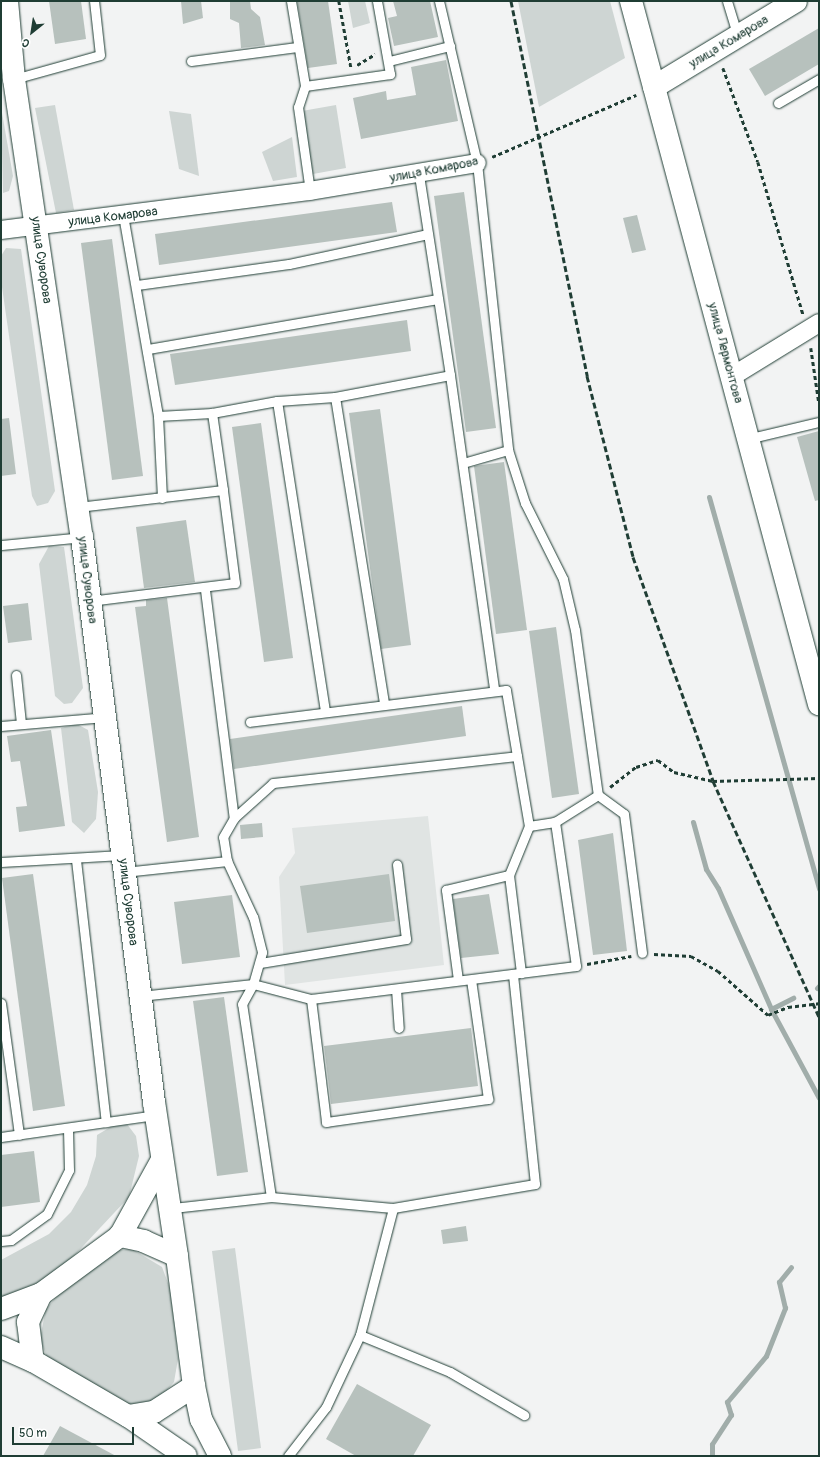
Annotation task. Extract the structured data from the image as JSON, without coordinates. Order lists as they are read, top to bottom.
{
  "streets": {
    "main road": ["улица Комарова", "улица Суворова", "улица Лермонтова"]
  },
  "crossings": [
    ["улица Комарова", "улица Суворова"],
    ["улица Комарова", "улица Лермонтова"]
  ],
  "scale_bar": "50 m",
  "north": "bottom left"
}
